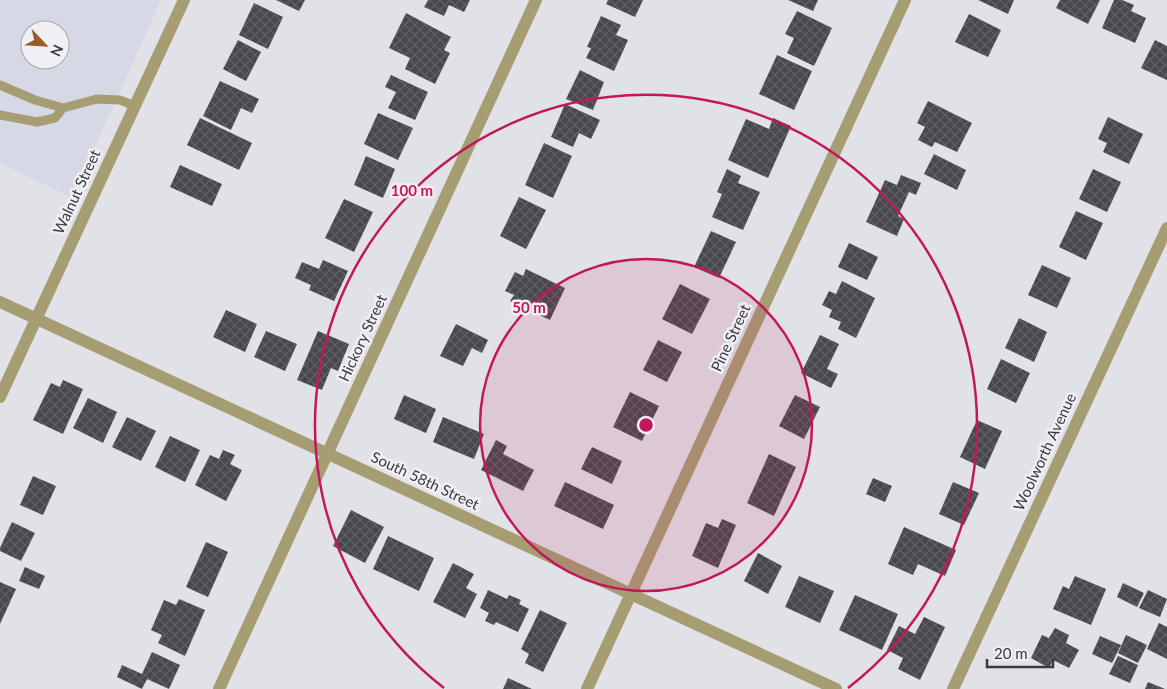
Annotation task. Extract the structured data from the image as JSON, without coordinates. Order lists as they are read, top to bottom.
{
  "streets": {
    "street": [
      "Walnut Street",
      "Hickory Street",
      "Pine Street",
      "Woolworth Avenue",
      "South 58th Street"
    ]
  },
  "crossings": [
    ["Walnut Street", "South 58th Street"],
    ["Hickory Street", "South 58th Street"],
    ["Pine Street", "South 58th Street"]
  ],
  "scale_bar": "20 m",
  "north": "bottom right",
  "rings": ["100 m", "50 m"]
}
